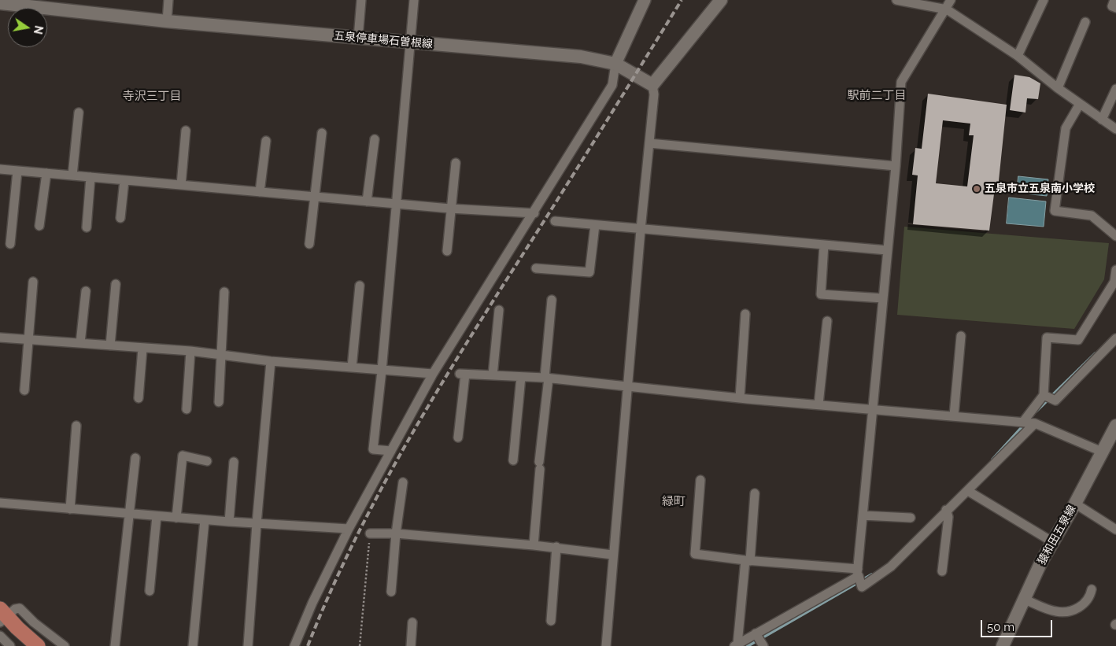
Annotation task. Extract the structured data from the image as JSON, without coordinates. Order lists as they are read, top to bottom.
{
  "streets": {
    "main road": ["五泉停車場石曽根線", "猿和田五泉線"]
  },
  "districts": ["駅前二丁目", "寺沢三丁目", "緑町"],
  "places": ["五泉市立五泉南小学校"],
  "scale_bar": "50 m",
  "north": "right"
}
